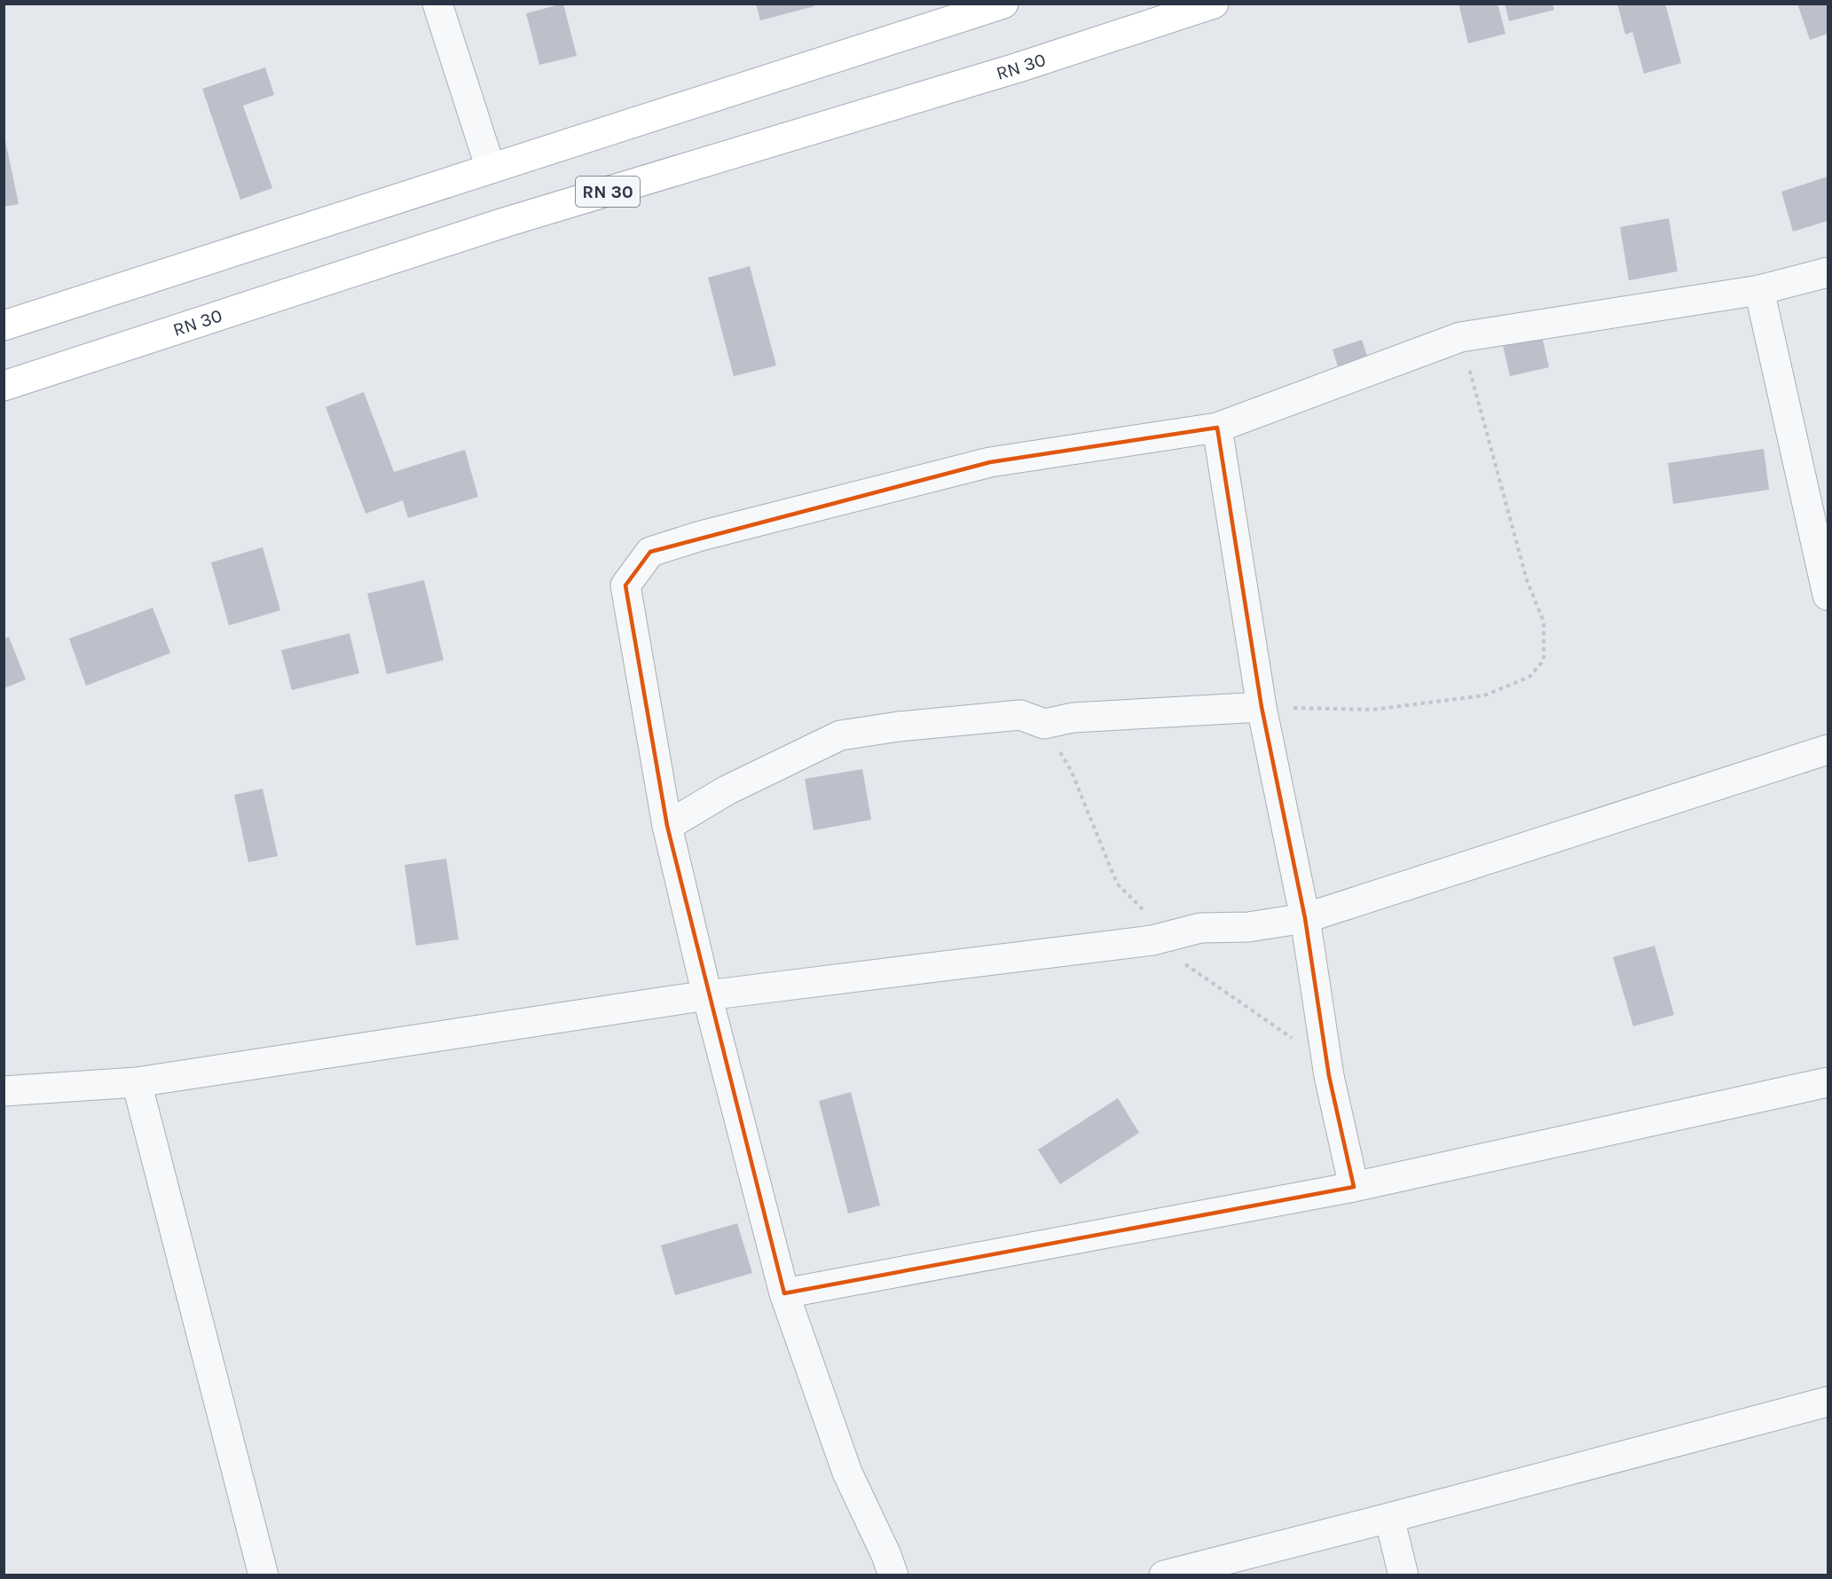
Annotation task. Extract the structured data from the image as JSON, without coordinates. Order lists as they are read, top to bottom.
{
  "streets": {
    "main road": ["RN 30"]
  }
}
